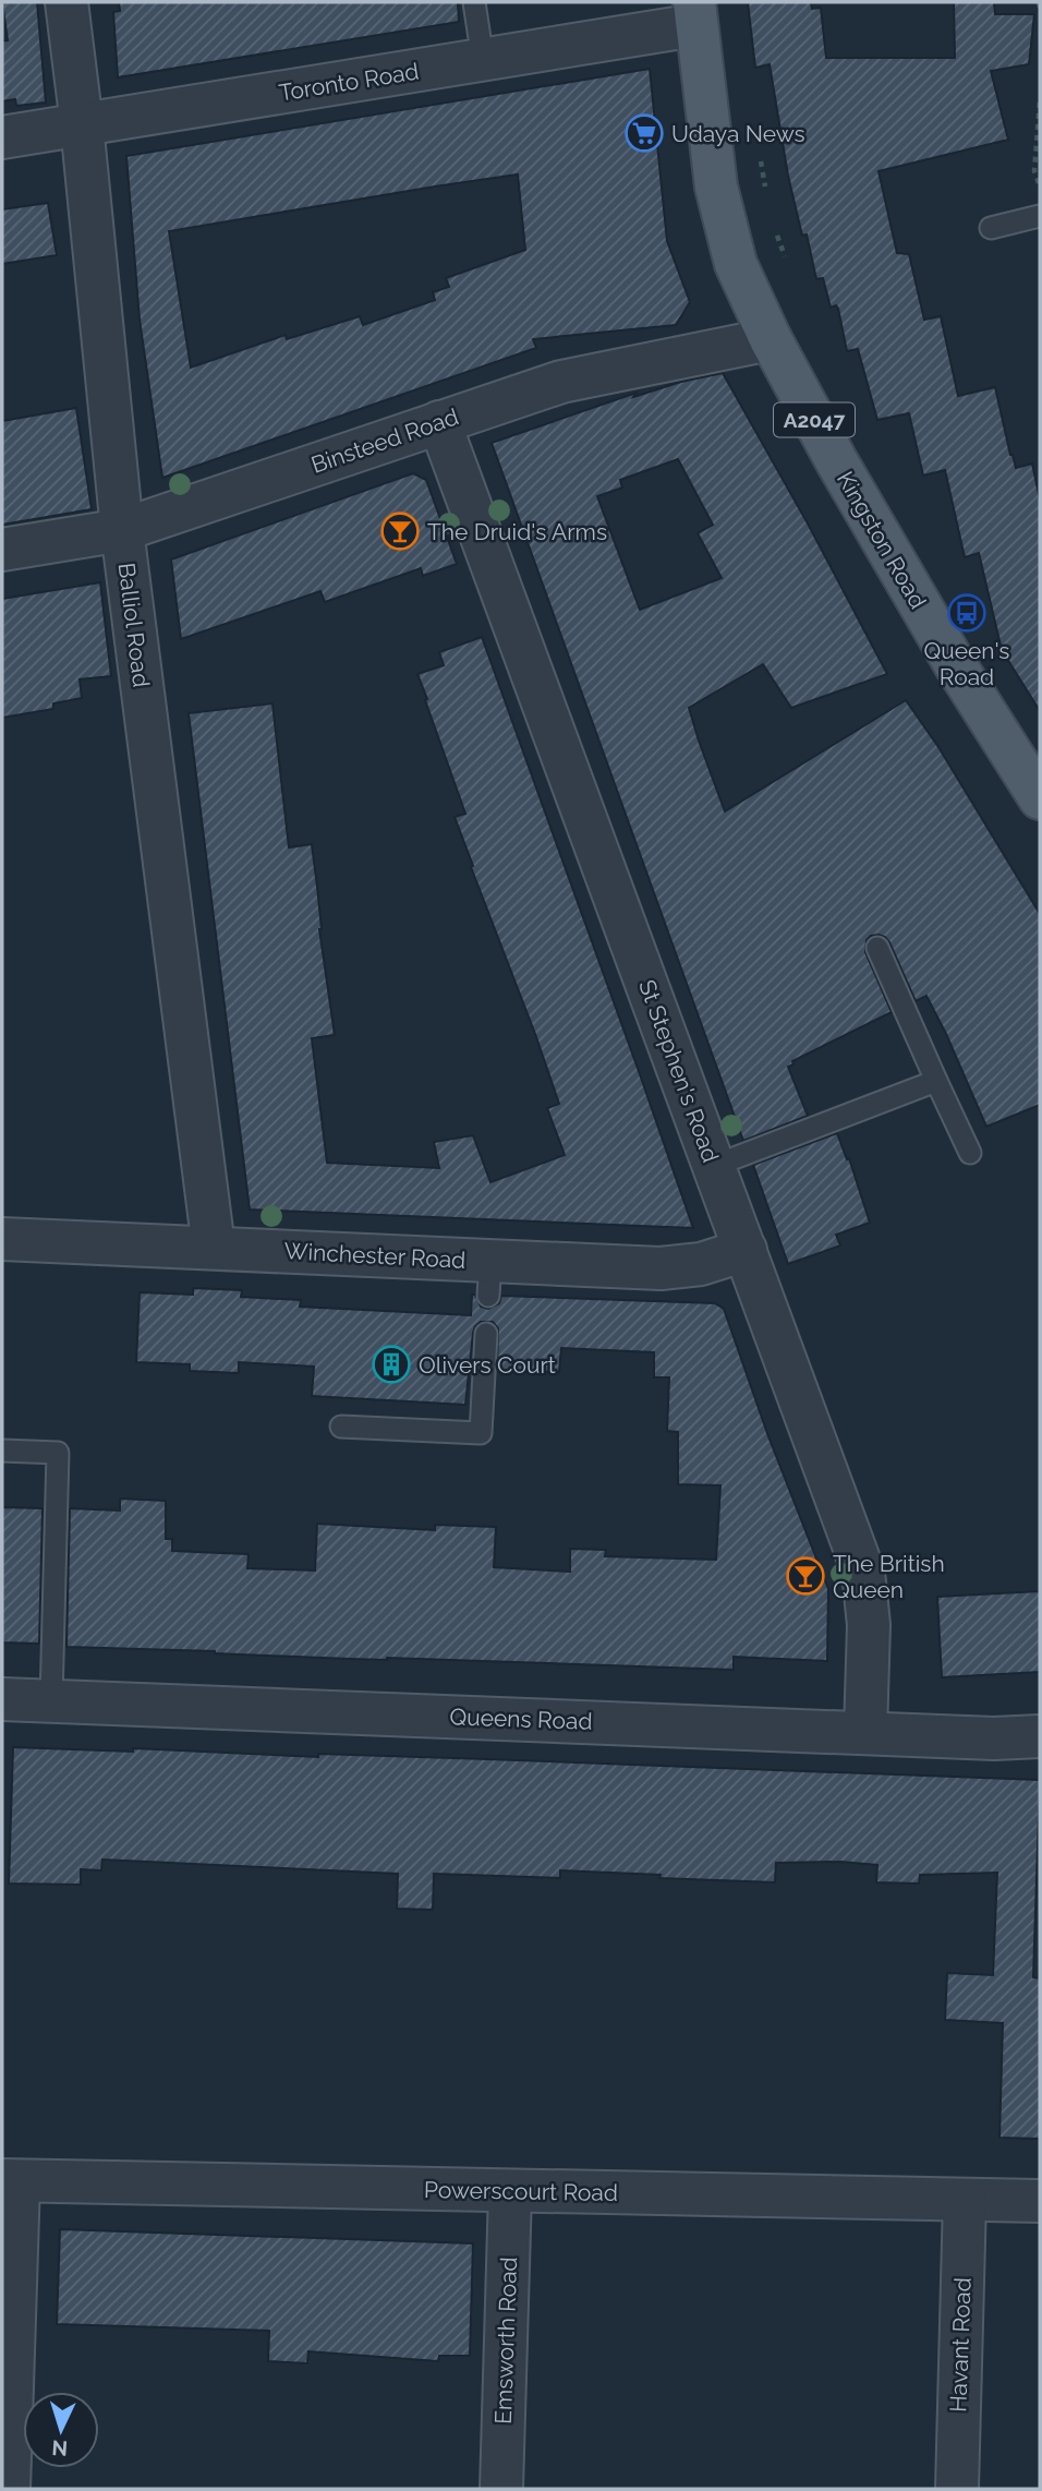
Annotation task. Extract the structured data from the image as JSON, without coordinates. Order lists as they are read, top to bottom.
{
  "streets": {
    "main road": ["A2047", "Kingston Road"],
    "street": [
      "Toronto Road",
      "Binsteed Road",
      "Balliol Road",
      "St Stephen's Road",
      "Winchester Road",
      "Queens Road",
      "Powerscourt Road",
      "Emsworth Road",
      "Havant Road"
    ]
  },
  "crossings": [
    ["Toronto Road", "Kingston Road"],
    ["Toronto Road", "Balliol Road"],
    ["Binsteed Road", "Kingston Road"],
    ["Binsteed Road", "Balliol Road"],
    ["Binsteed Road", "St Stephen's Road"],
    ["Balliol Road", "Winchester Road"],
    ["St Stephen's Road", "Winchester Road"],
    ["St Stephen's Road", "Queens Road"],
    ["Powerscourt Road", "Emsworth Road"],
    ["Powerscourt Road", "Havant Road"]
  ],
  "places": {
    "supermarket": ["Udaya News"],
    "bar": ["The Druid's Arms", "The British Queen"],
    "bus stop": ["Queen's Road"],
    "building": ["Olivers Court"]
  },
  "north": "bottom"
}
